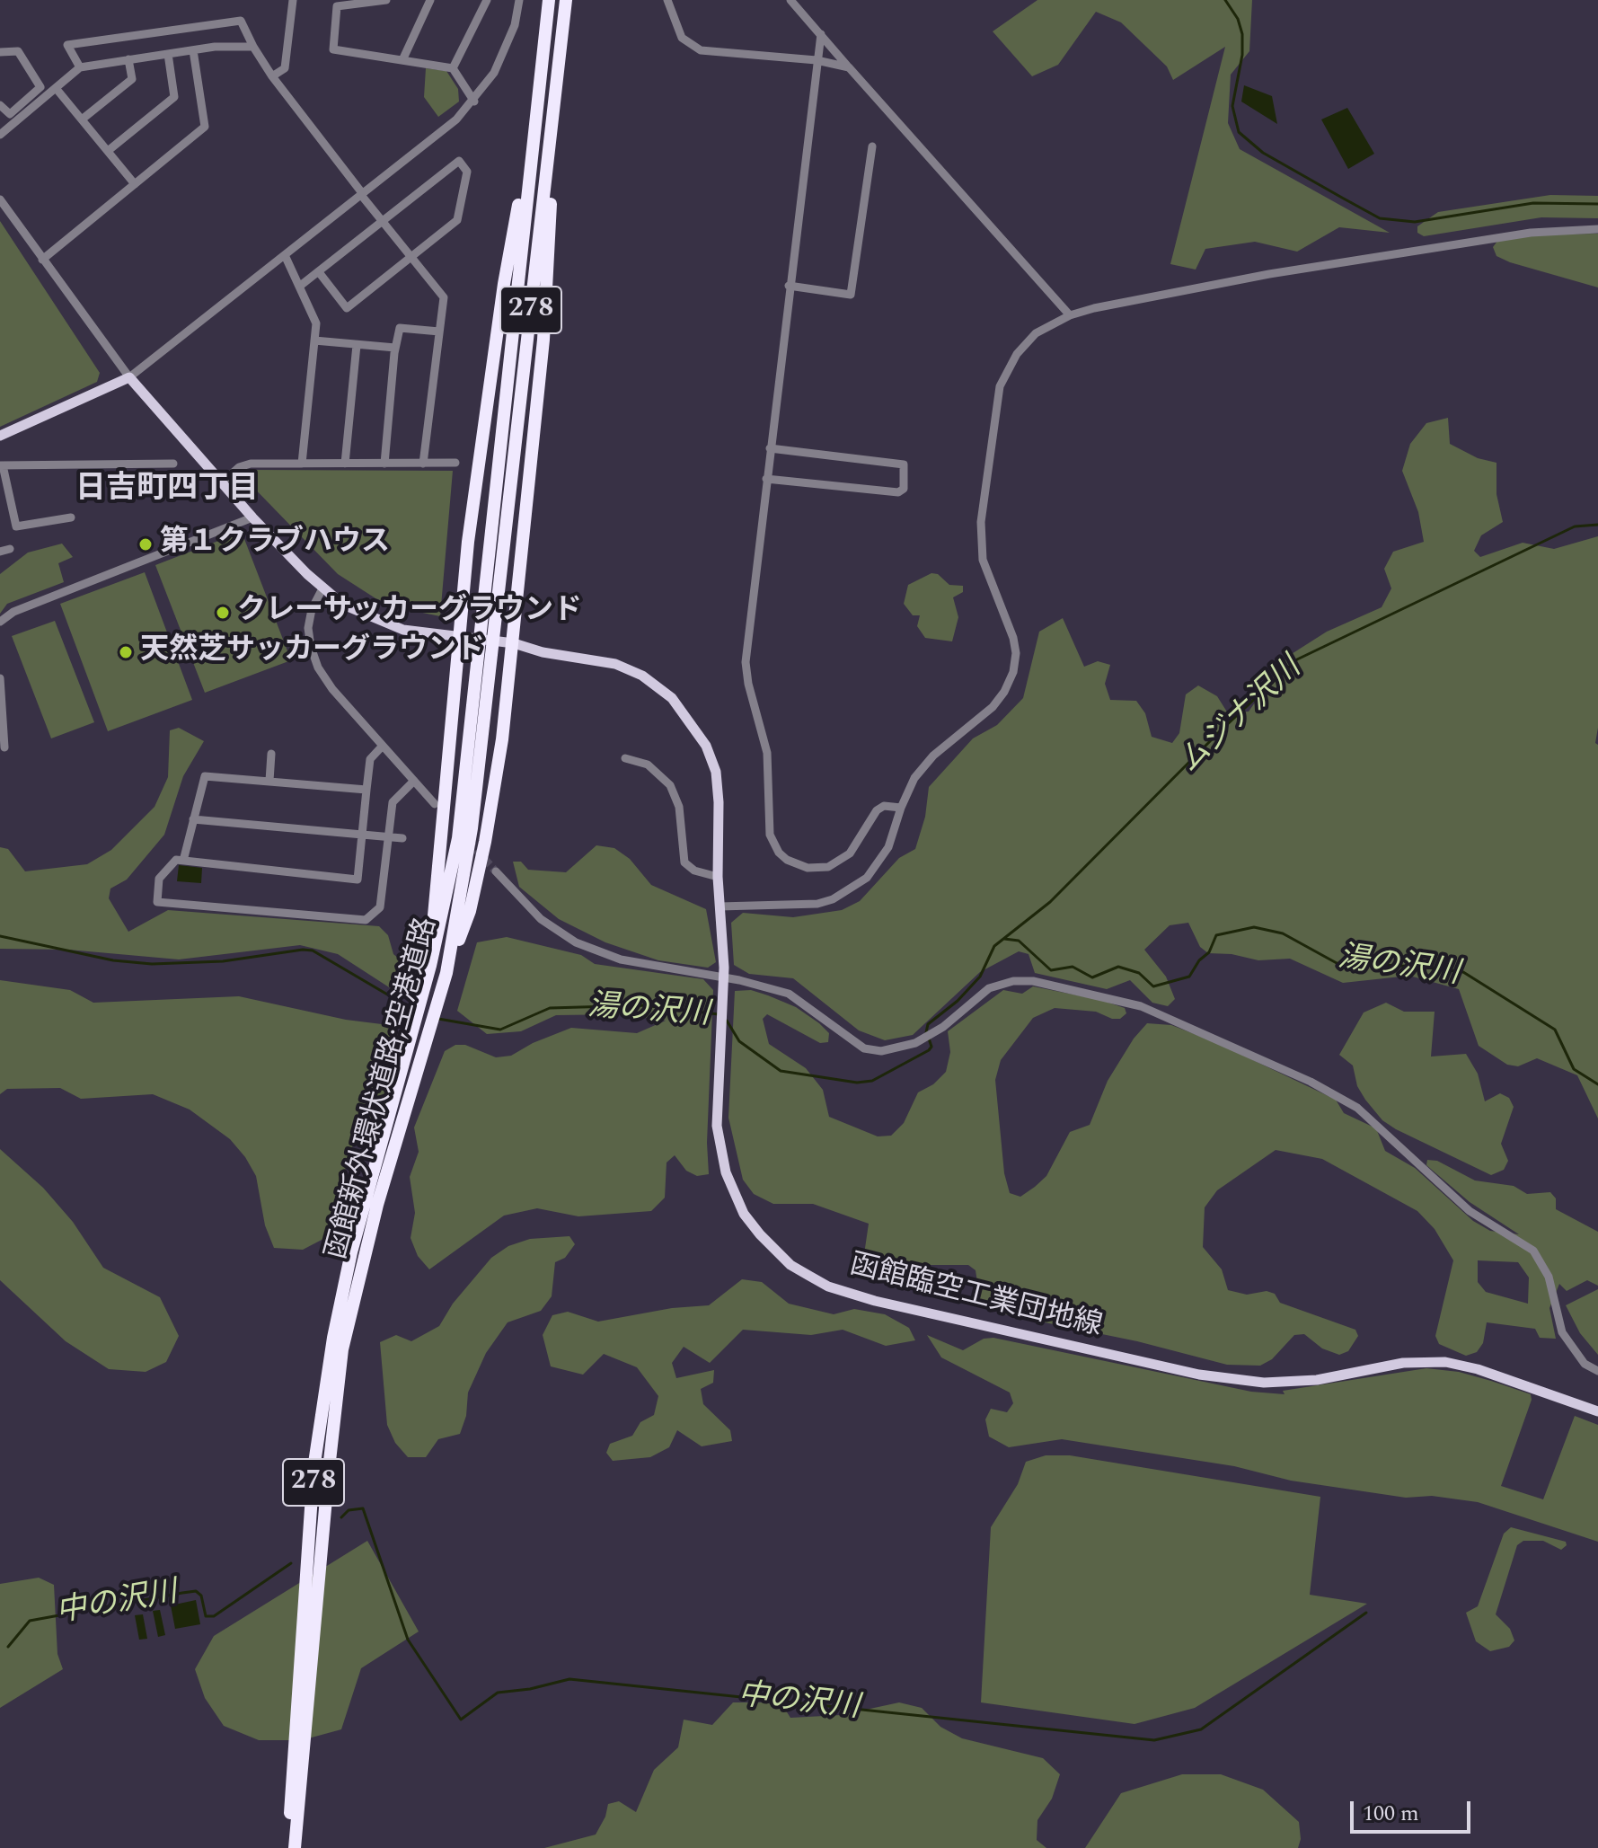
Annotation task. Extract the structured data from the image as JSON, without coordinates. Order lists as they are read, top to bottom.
{
  "streets": {
    "highway": ["278", "函館新外環状道路;空港道路"],
    "main road": ["函館臨空工業団地線"]
  },
  "districts": ["日吉町四丁目"],
  "water": ["ムジナ沢川", "湯の沢川", "中の沢川"],
  "places": ["第１クラブハウス", "クレーサッカーグラウンド", "天然芝サッカーグラウンド"],
  "scale_bar": "100 m"
}
